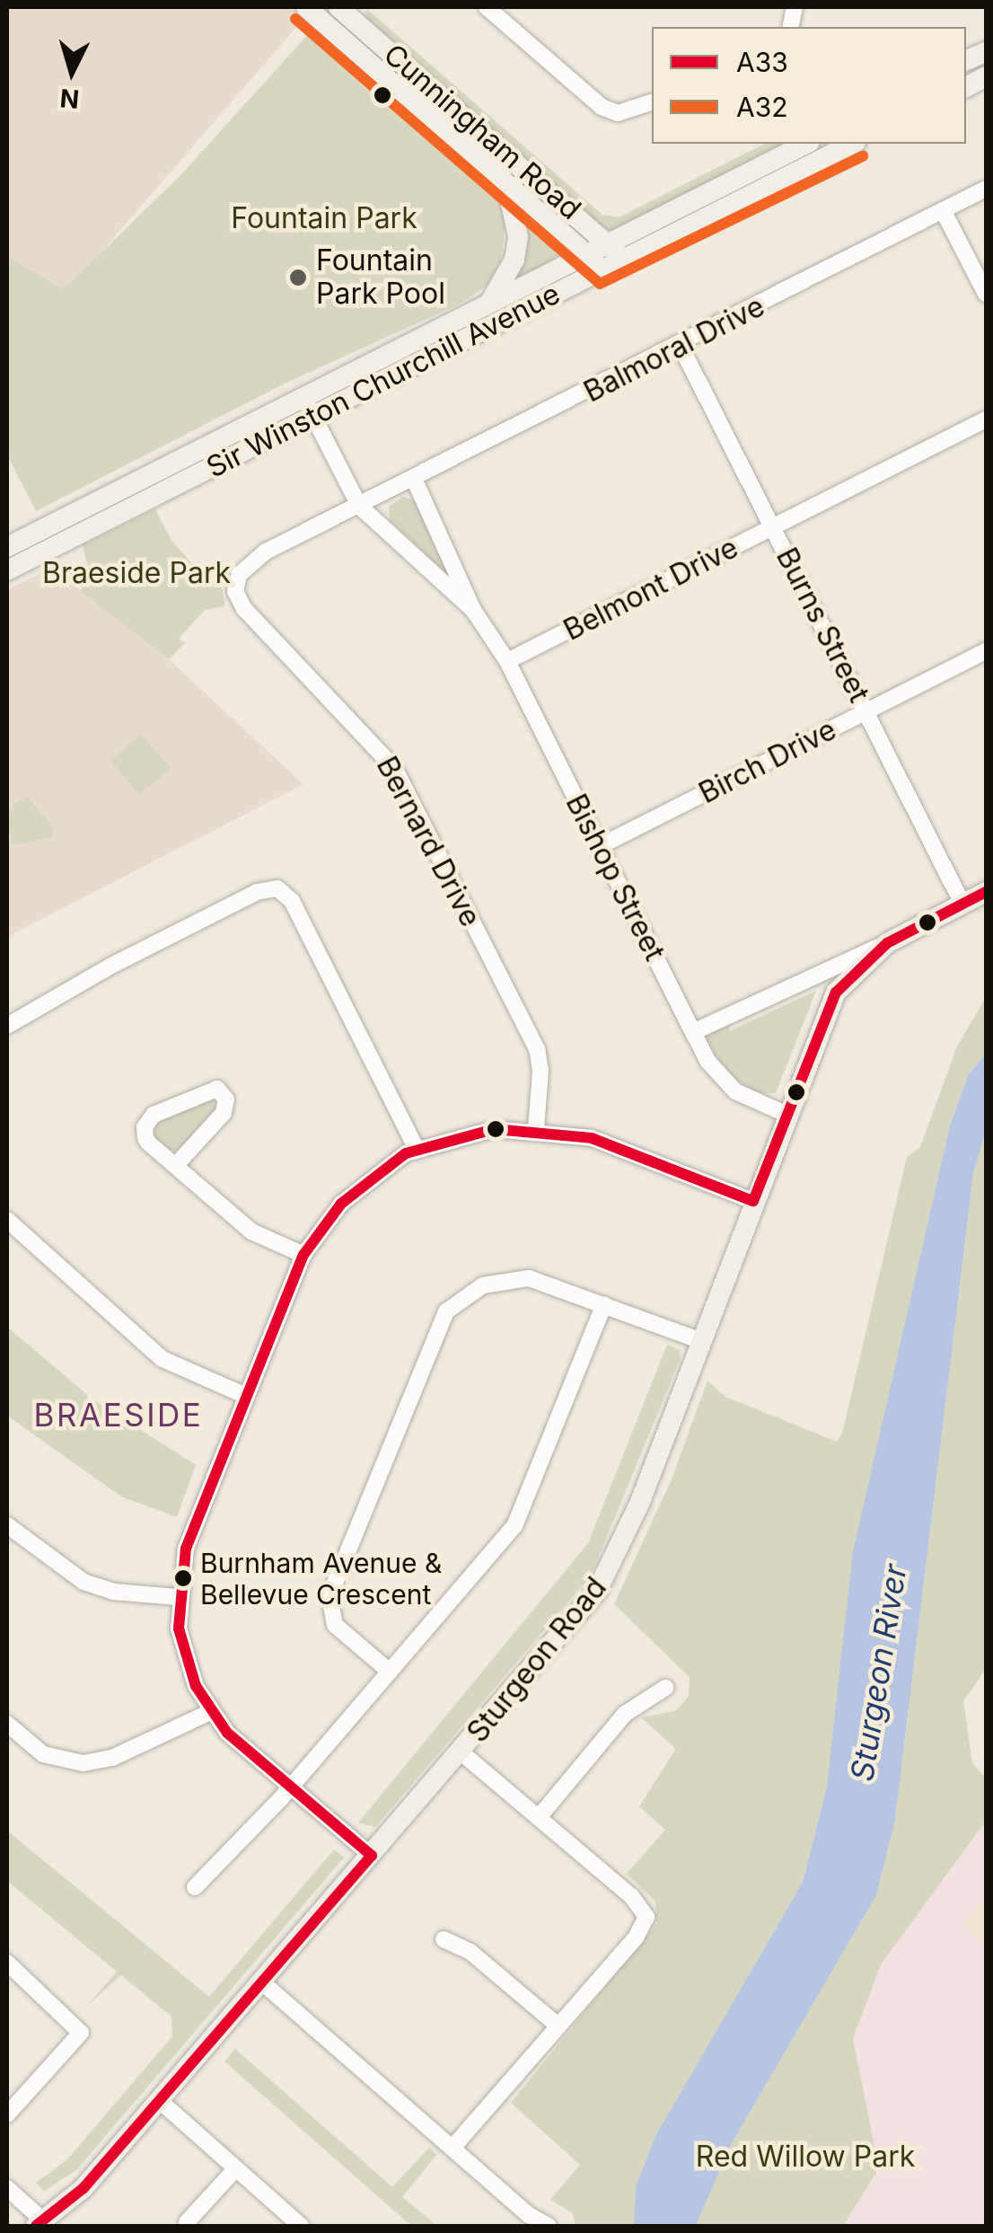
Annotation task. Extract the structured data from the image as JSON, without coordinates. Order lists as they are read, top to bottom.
{
  "streets": {
    "main road": ["Cunningham Road", "Sir Winston Churchill Avenue", "Sturgeon Road"],
    "street": [
      "Balmoral Drive",
      "Belmont Drive",
      "Burns Street",
      "Birch Drive",
      "Bernard Drive",
      "Bishop Street"
    ]
  },
  "crossings": [
    ["Cunningham Road", "Sir Winston Churchill Avenue"],
    ["Balmoral Drive", "Burns Street"],
    ["Balmoral Drive", "Bernard Drive"],
    ["Balmoral Drive", "Bishop Street"],
    ["Sir Winston Churchill Avenue", "Bishop Street"],
    ["Belmont Drive", "Burns Street"],
    ["Belmont Drive", "Bishop Street"],
    ["Burns Street", "Birch Drive"],
    ["Burns Street", "Sturgeon Road"],
    ["Birch Drive", "Bishop Street"],
    ["Bernard Drive", "Bishop Street"],
    ["Bishop Street", "Sturgeon Road"]
  ],
  "districts": ["BRAESIDE"],
  "water": ["Sturgeon River"],
  "parks": ["Fountain Park", "Braeside Park", "Red Willow Park"],
  "places": ["Fountain Park Pool", "Burnham Avenue & Bellevue Crescent"],
  "lines": ["transit line A32", "transit line A33"],
  "legend": ["A33", "A32"],
  "north": "bottom"
}
